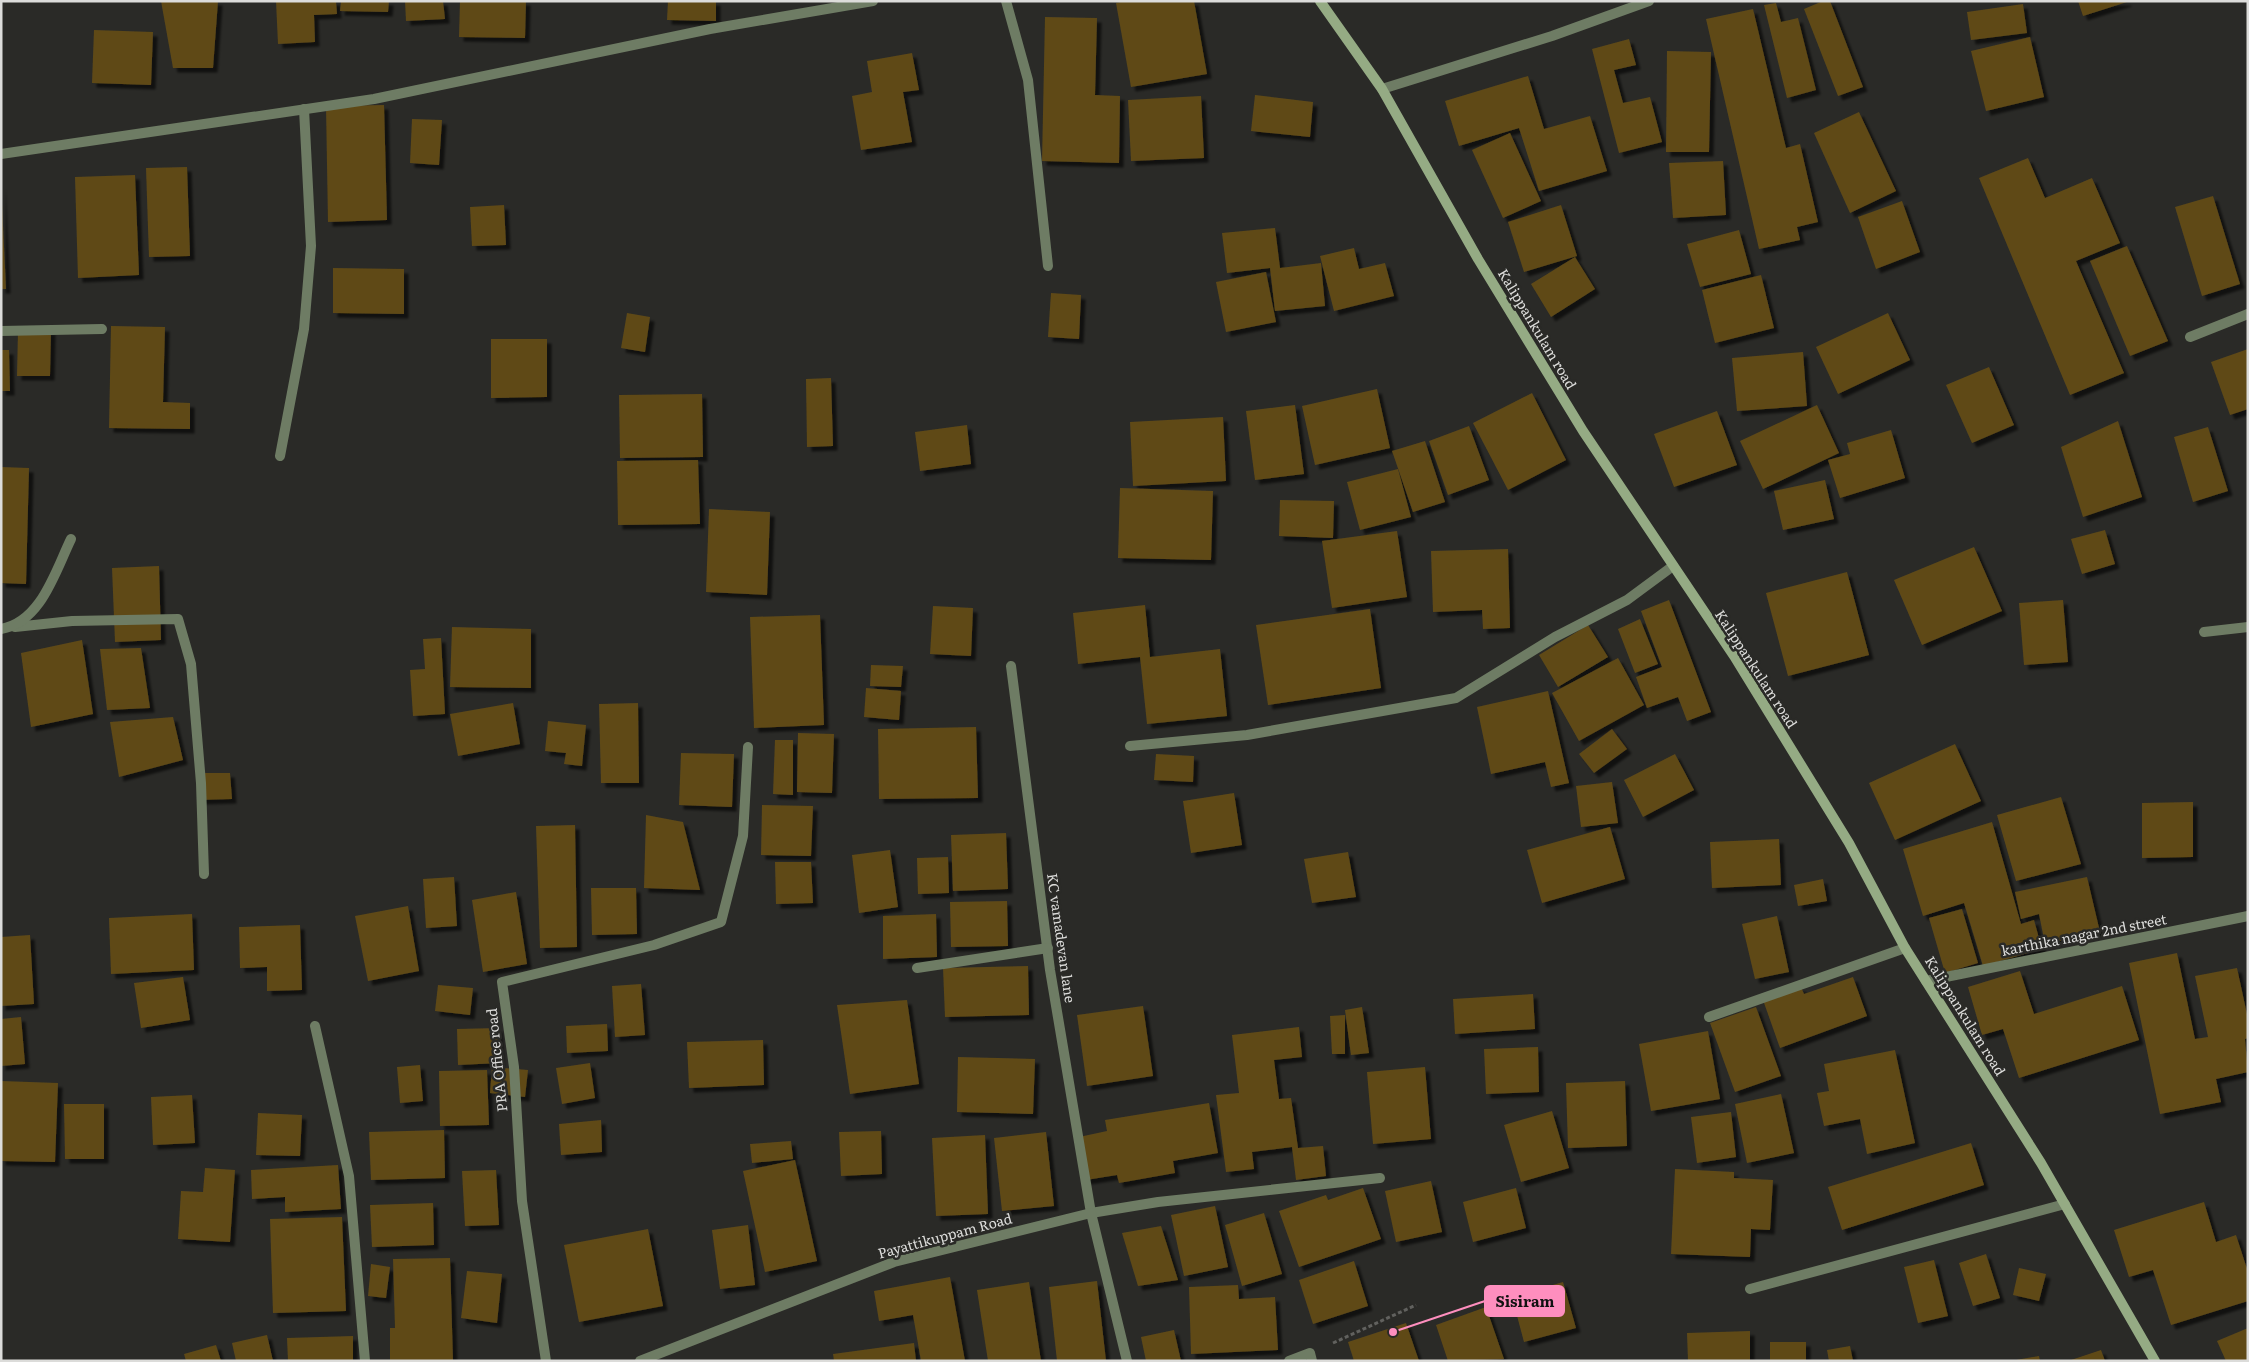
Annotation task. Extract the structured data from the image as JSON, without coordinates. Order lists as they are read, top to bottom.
{
  "streets": {
    "street": [
      "Kalippankulam road",
      "karthika nagar 2nd street",
      "KC vamadevan lane",
      "PRA Office road",
      "Payattikuppam Road"
    ]
  },
  "crossings": [
    ["Kalippankulam road", "karthika nagar 2nd street"],
    ["KC vamadevan lane", "Payattikuppam Road"]
  ],
  "places": ["Sisiram"]
}
